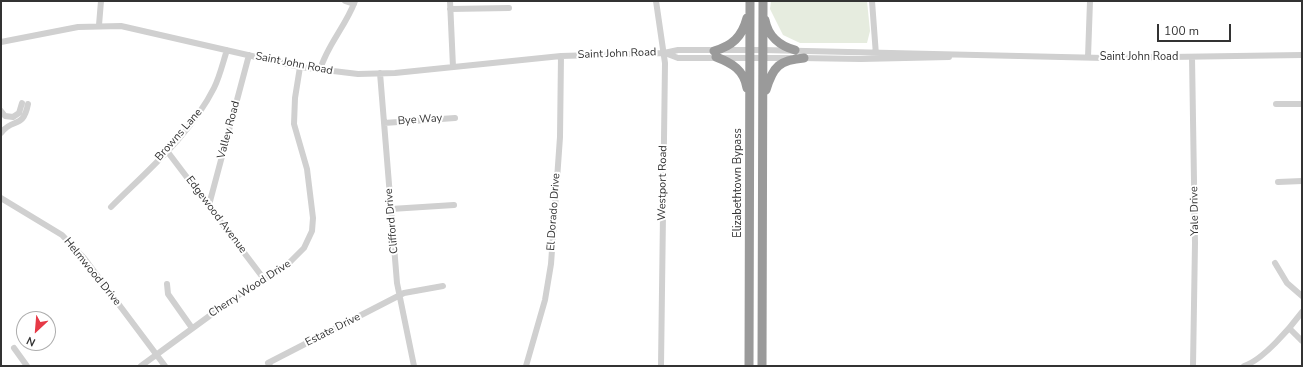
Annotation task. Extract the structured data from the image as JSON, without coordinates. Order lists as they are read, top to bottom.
{
  "streets": {
    "highway": ["Elizabethtown Bypass"],
    "street": [
      "Saint John Road",
      "Bye Way",
      "Valley Road",
      "Browns Lane",
      "Westport Road",
      "Yale Drive",
      "El Dorado Drive",
      "Edgewood Avenue",
      "Clifford Drive",
      "Helmwood Drive",
      "Cherry Wood Drive",
      "Estate Drive"
    ]
  },
  "crossings": [
    ["Saint John Road", "Valley Road"],
    ["Saint John Road", "Browns Lane"],
    ["Saint John Road", "Westport Road"],
    ["Saint John Road", "Elizabethtown Bypass"],
    ["Saint John Road", "Yale Drive"],
    ["Saint John Road", "El Dorado Drive"],
    ["Saint John Road", "Clifford Drive"],
    ["Saint John Road", "Cherry Wood Drive"],
    ["Bye Way", "Clifford Drive"],
    ["Valley Road", "Edgewood Avenue"],
    ["Browns Lane", "Edgewood Avenue"],
    ["Edgewood Avenue", "Cherry Wood Drive"],
    ["Clifford Drive", "Estate Drive"],
    ["Helmwood Drive", "Cherry Wood Drive"]
  ],
  "scale_bar": "100 m",
  "north": "bottom left"
}
